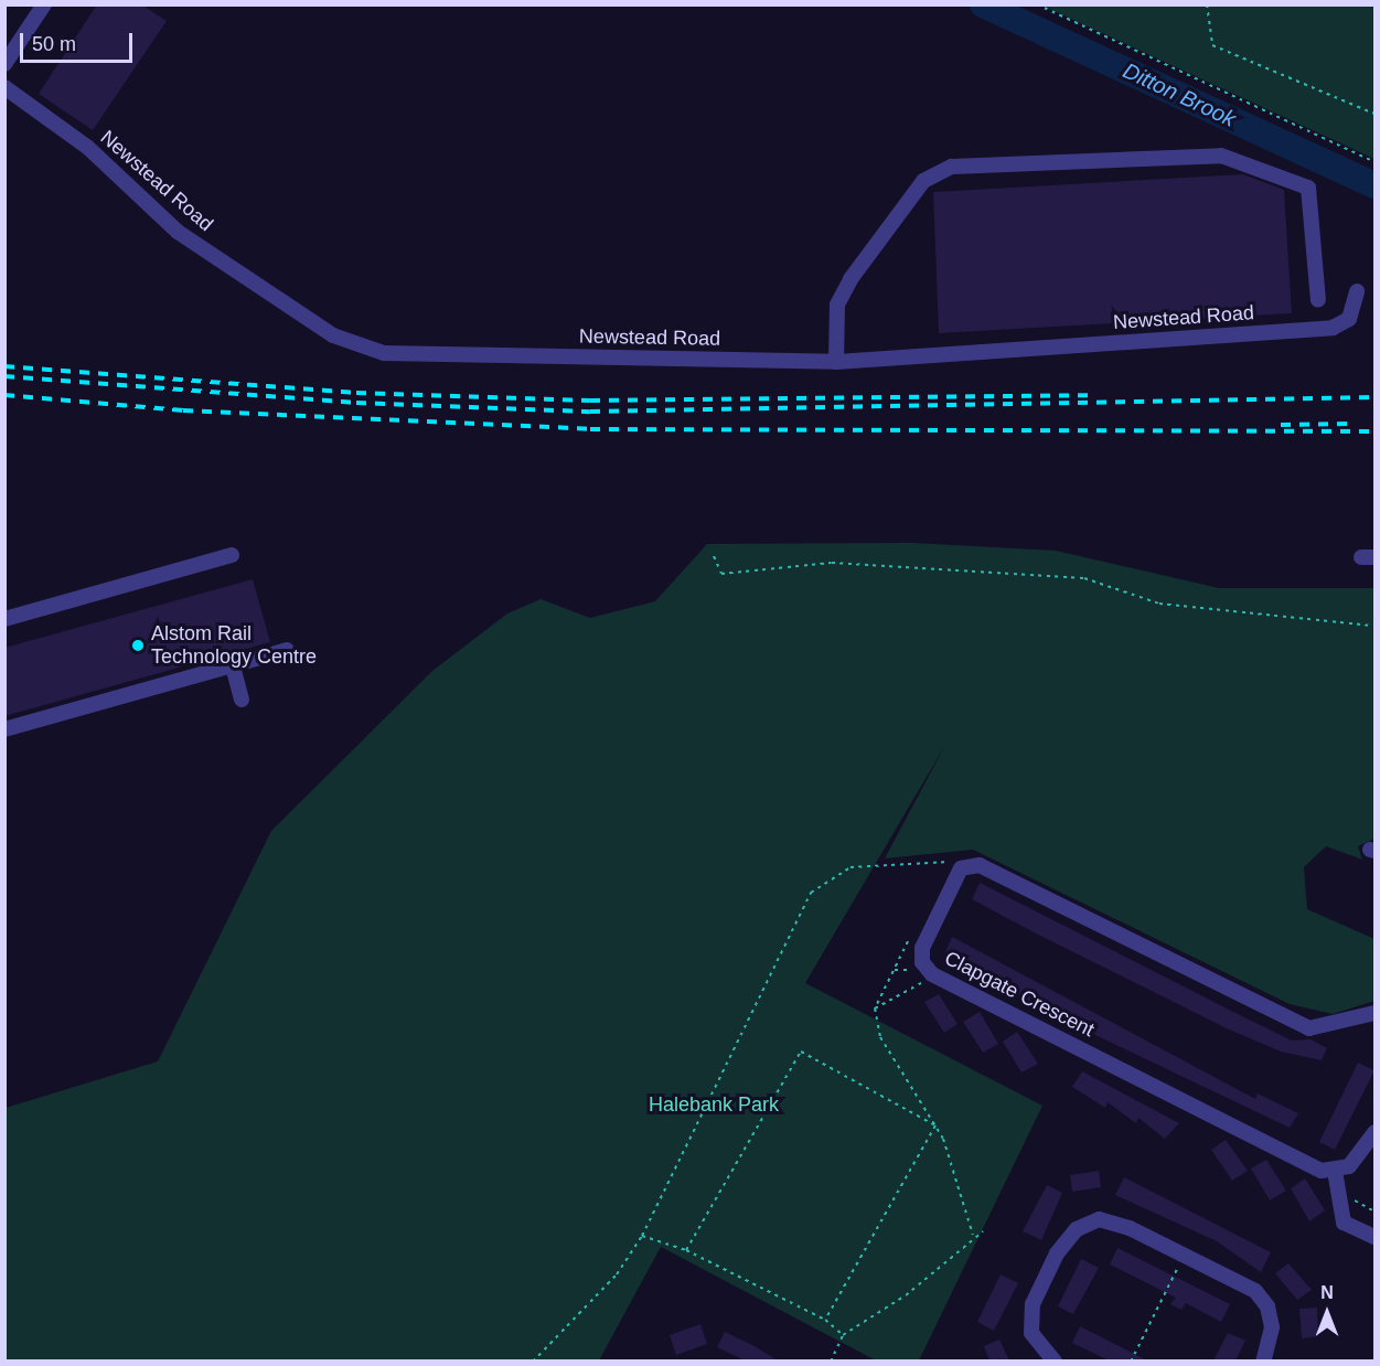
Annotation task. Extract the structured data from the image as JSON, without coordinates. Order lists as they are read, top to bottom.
{
  "streets": {
    "street": ["Newstead Road", "Clapgate Crescent"]
  },
  "water": ["Ditton Brook"],
  "parks": ["Halebank Park"],
  "places": ["Alstom Rail Technology Centre"],
  "scale_bar": "50 m",
  "north": "top"
}
